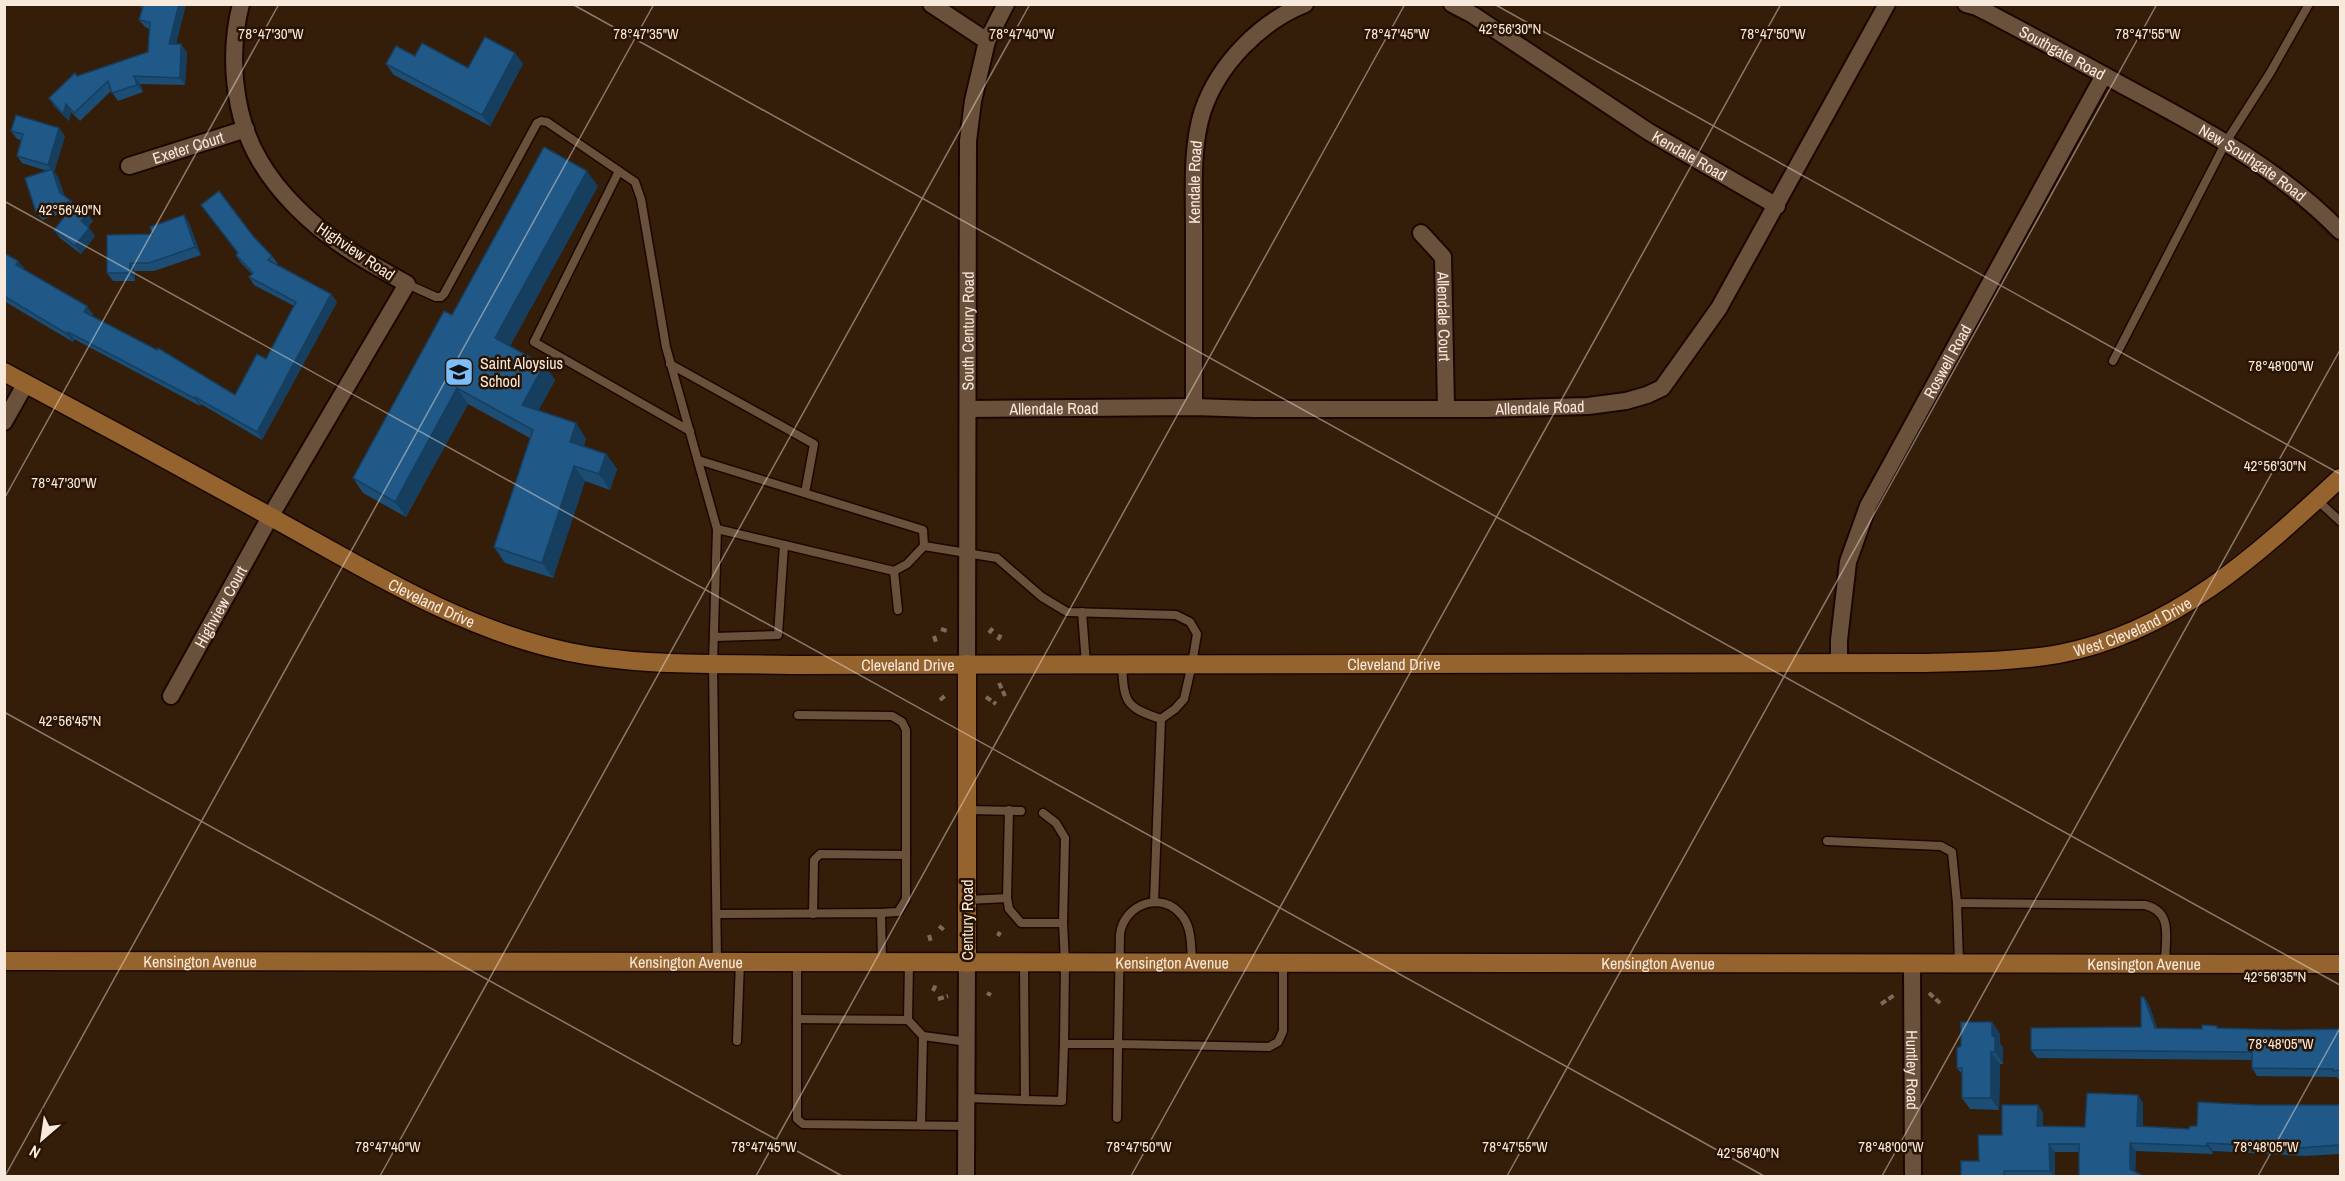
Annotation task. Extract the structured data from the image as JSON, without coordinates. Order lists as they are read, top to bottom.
{
  "streets": {
    "street": [
      "Southgate Road",
      "Exeter Court",
      "Kendale Road",
      "New Southgate Road",
      "Highview Road",
      "Allendale Court",
      "South Century Road",
      "Roswell Road",
      "Allendale Road",
      "Cleveland Drive",
      "Highview Court",
      "West Cleveland Drive",
      "Century Road",
      "Kensington Avenue",
      "Huntley Road"
    ]
  },
  "crossings": [
    ["Southgate Road", "New Southgate Road"],
    ["Southgate Road", "Roswell Road"],
    ["Exeter Court", "Highview Road"],
    ["Kendale Road", "Allendale Road"],
    ["Highview Road", "Cleveland Drive"],
    ["Highview Road", "Highview Court"],
    ["Allendale Court", "Allendale Road"],
    ["South Century Road", "Allendale Road"],
    ["South Century Road", "Cleveland Drive"],
    ["South Century Road", "Century Road"],
    ["Roswell Road", "Cleveland Drive"],
    ["Cleveland Drive", "Highview Court"],
    ["Cleveland Drive", "West Cleveland Drive"],
    ["Cleveland Drive", "Century Road"],
    ["Century Road", "Kensington Avenue"],
    ["Kensington Avenue", "Huntley Road"]
  ],
  "places": {
    "school or university": ["Saint Aloysius School"]
  },
  "north": "bottom left",
  "coordinates": [
    "42°56'30\"N",
    "78°47'30\"W",
    "78°47'35\"W",
    "78°47'40\"W",
    "78°47'45\"W",
    "78°47'50\"W",
    "78°47'55\"W",
    "42°56'40\"N",
    "78°48'00\"W",
    "42°56'45\"N",
    "42°56'35\"N",
    "78°48'05\"W"
  ]
}
